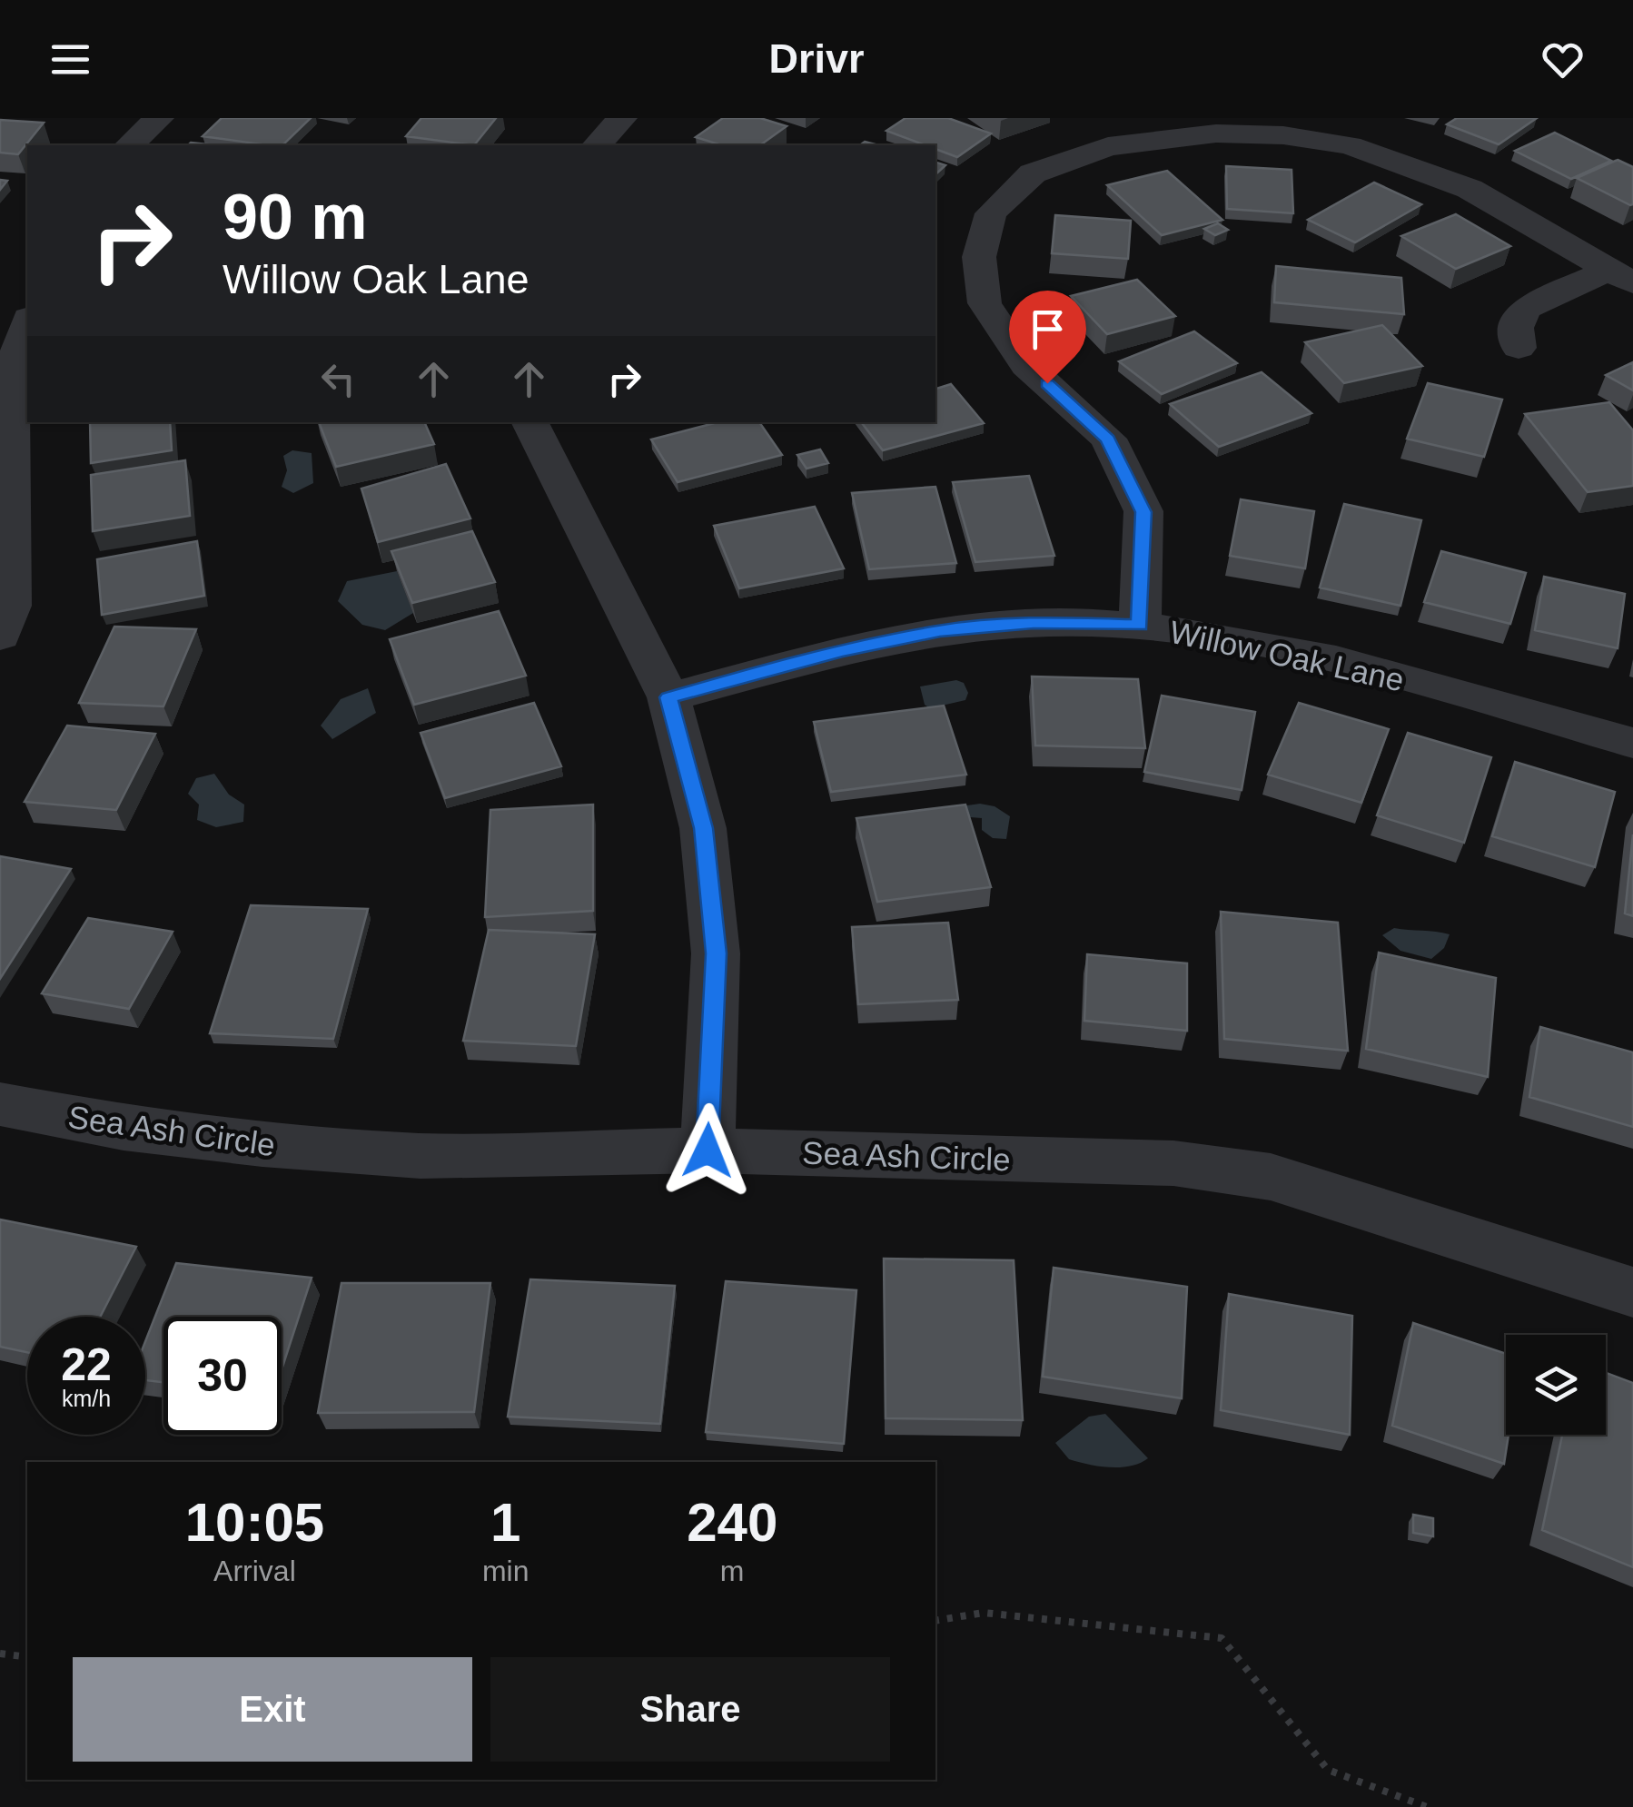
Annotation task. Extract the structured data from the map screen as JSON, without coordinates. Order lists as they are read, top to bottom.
{
  "streets": {
    "street": ["Willow Oak Lane", "Sea Ash Circle"]
  },
  "page": {
    "header": "Drivr",
    "turn": ["90 m", "Willow Oak Lane"],
    "speed": "22 km/h",
    "limit": "30",
    "eta": [
      "10:05",
      "Arrival",
      "1",
      "min",
      "240",
      "m"
    ],
    "buttons": ["Exit", "Share"]
  }
}
